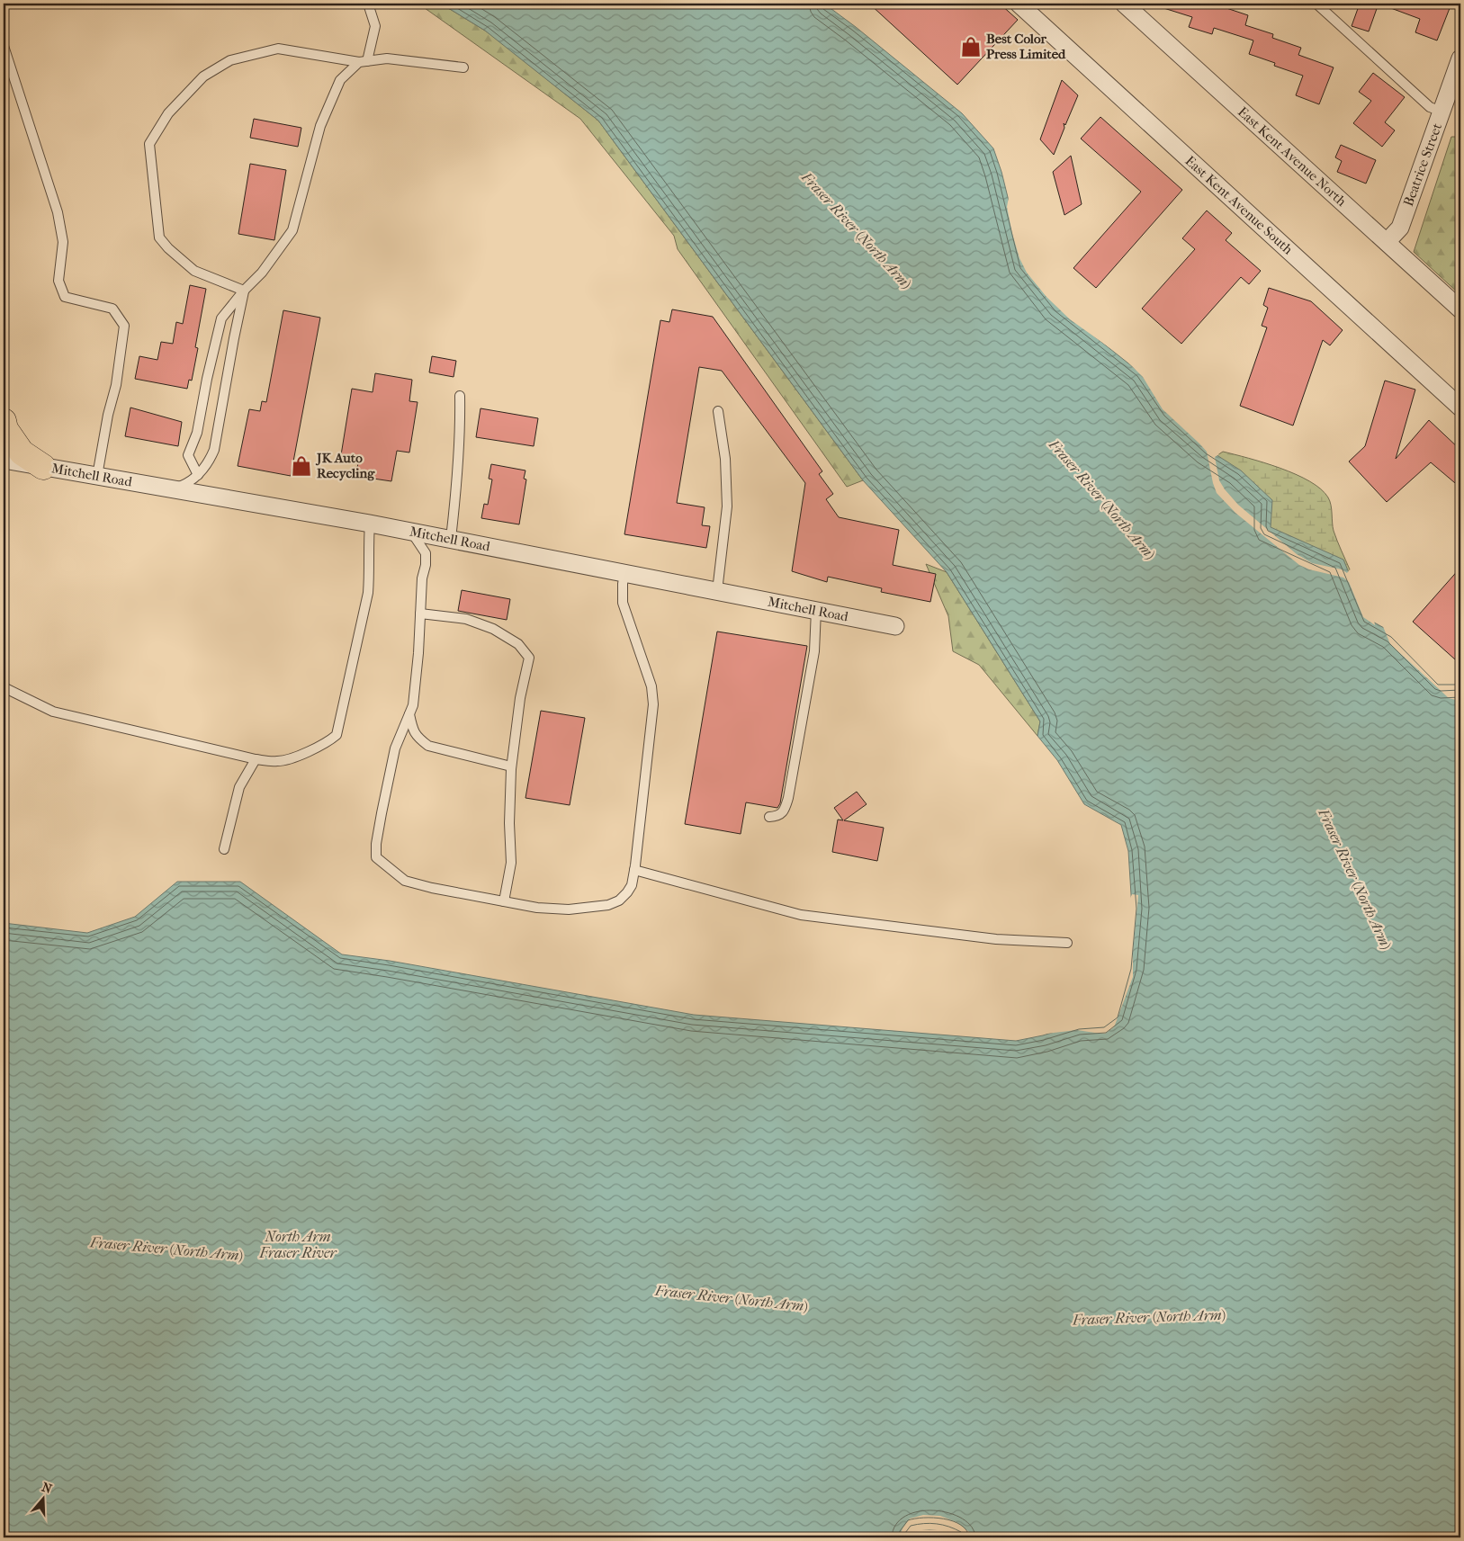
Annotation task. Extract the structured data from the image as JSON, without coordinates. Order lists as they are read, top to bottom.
{
  "streets": {
    "street": [
      "East Kent Avenue North",
      "Beatrice Street",
      "East Kent Avenue South",
      "Mitchell Road"
    ]
  },
  "crossings": [
    ["East Kent Avenue North", "Beatrice Street"]
  ],
  "water": ["Fraser River (North Arm)", "North Arm Fraser River"],
  "places": {
    "shop": ["Best Color Press Limited", "JK Auto Recycling"]
  },
  "north": "top"
}
